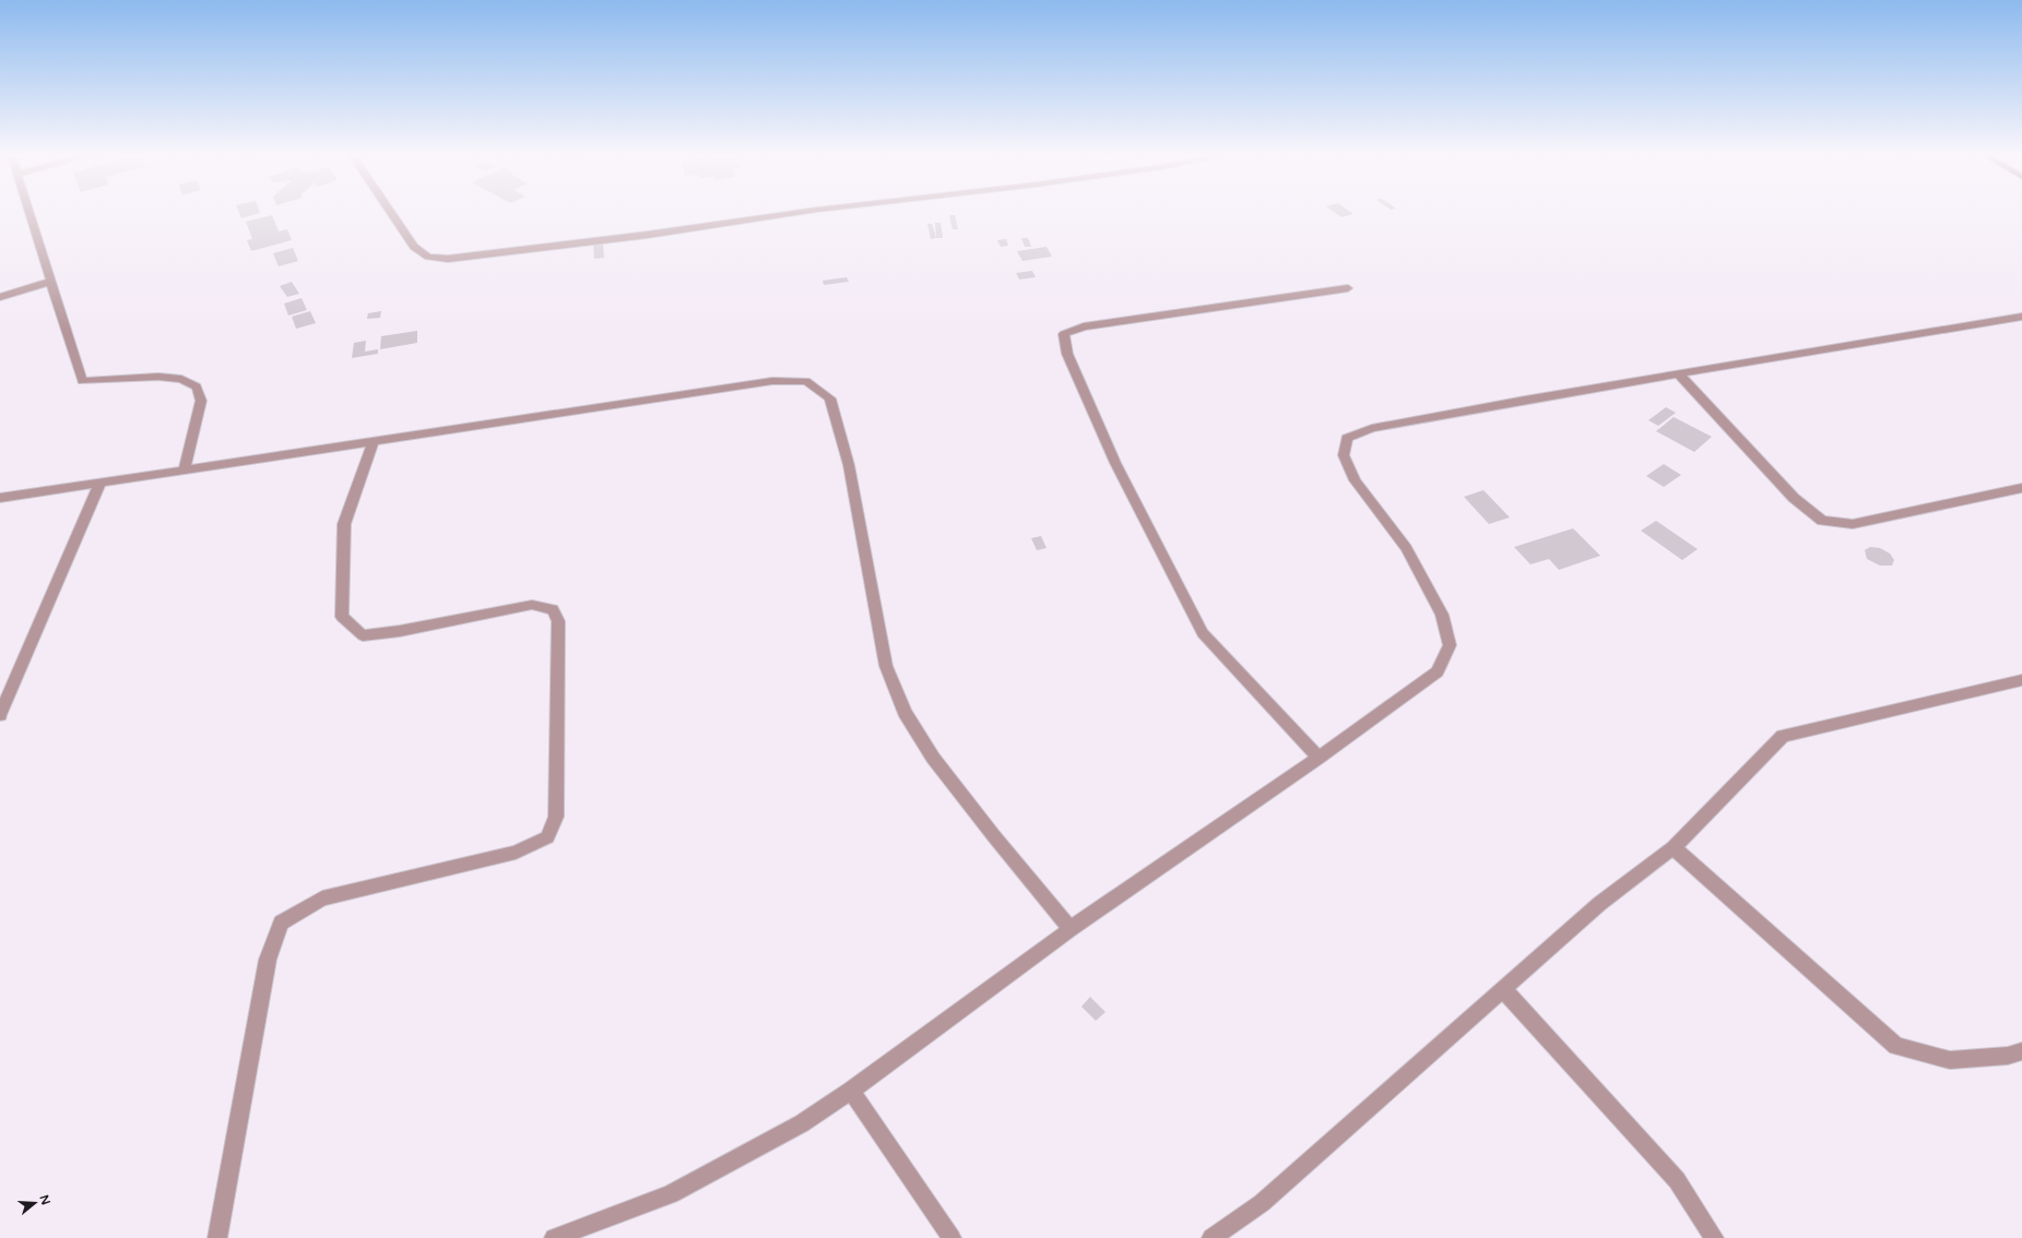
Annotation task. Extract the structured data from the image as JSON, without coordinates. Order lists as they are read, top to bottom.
{
  "north": "right"
}
